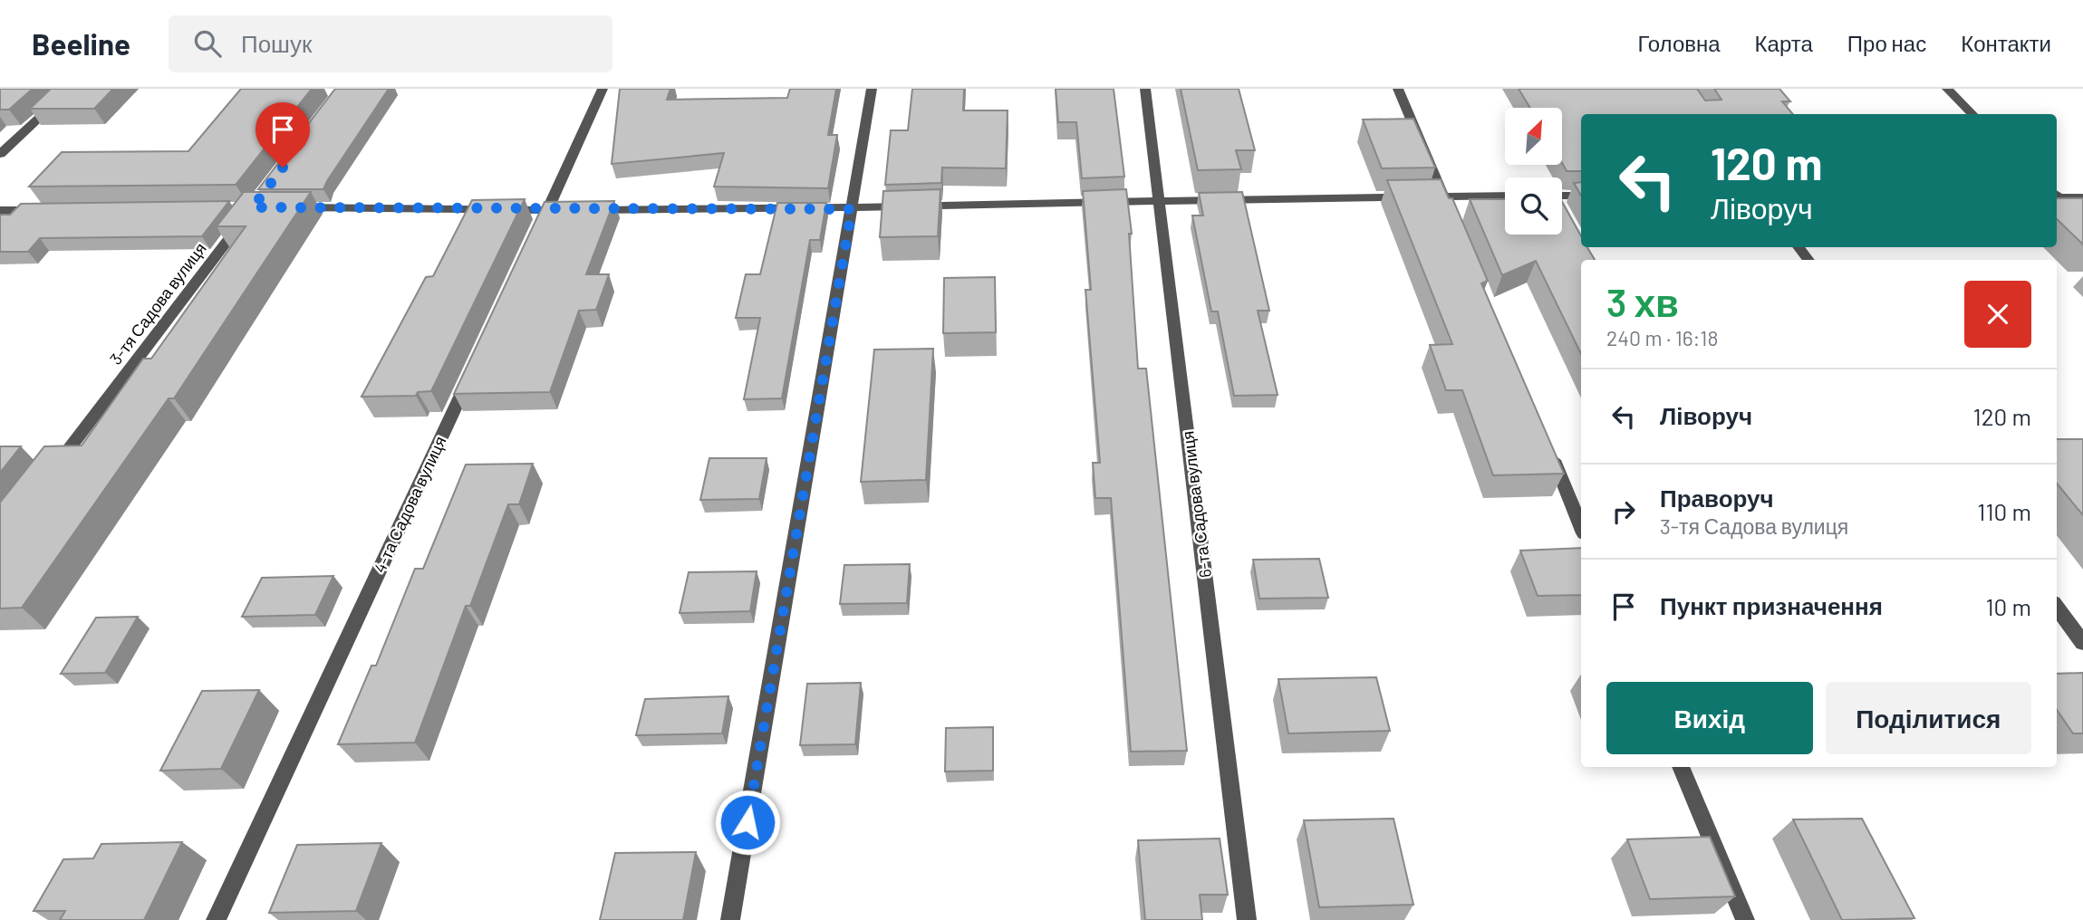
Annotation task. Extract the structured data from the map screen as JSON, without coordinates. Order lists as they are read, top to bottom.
{
  "streets": {
    "street": ["3-тя Садова вулиця", "4-та Садова вулиця", "6-та Садова вулиця"]
  },
  "north": "top right",
  "page": {
    "header": "Beeline",
    "search": "Пошук",
    "nav": [
      "Головна",
      "Карта",
      "Про нас",
      "Контакти"
    ],
    "turn": ["120 m", "Ліворуч"],
    "heading": ["3 хв", "240 m · 16:18"],
    "list": [
      {
        "name": "Ліворуч",
        "value": "120 m"
      },
      {
        "name": "Праворуч",
        "note": "3-тя Садова вулиця",
        "value": "110 m"
      },
      {
        "name": "Пункт призначення",
        "value": "10 m"
      }
    ],
    "buttons": ["Вихід", "Поділитися"]
  }
}
